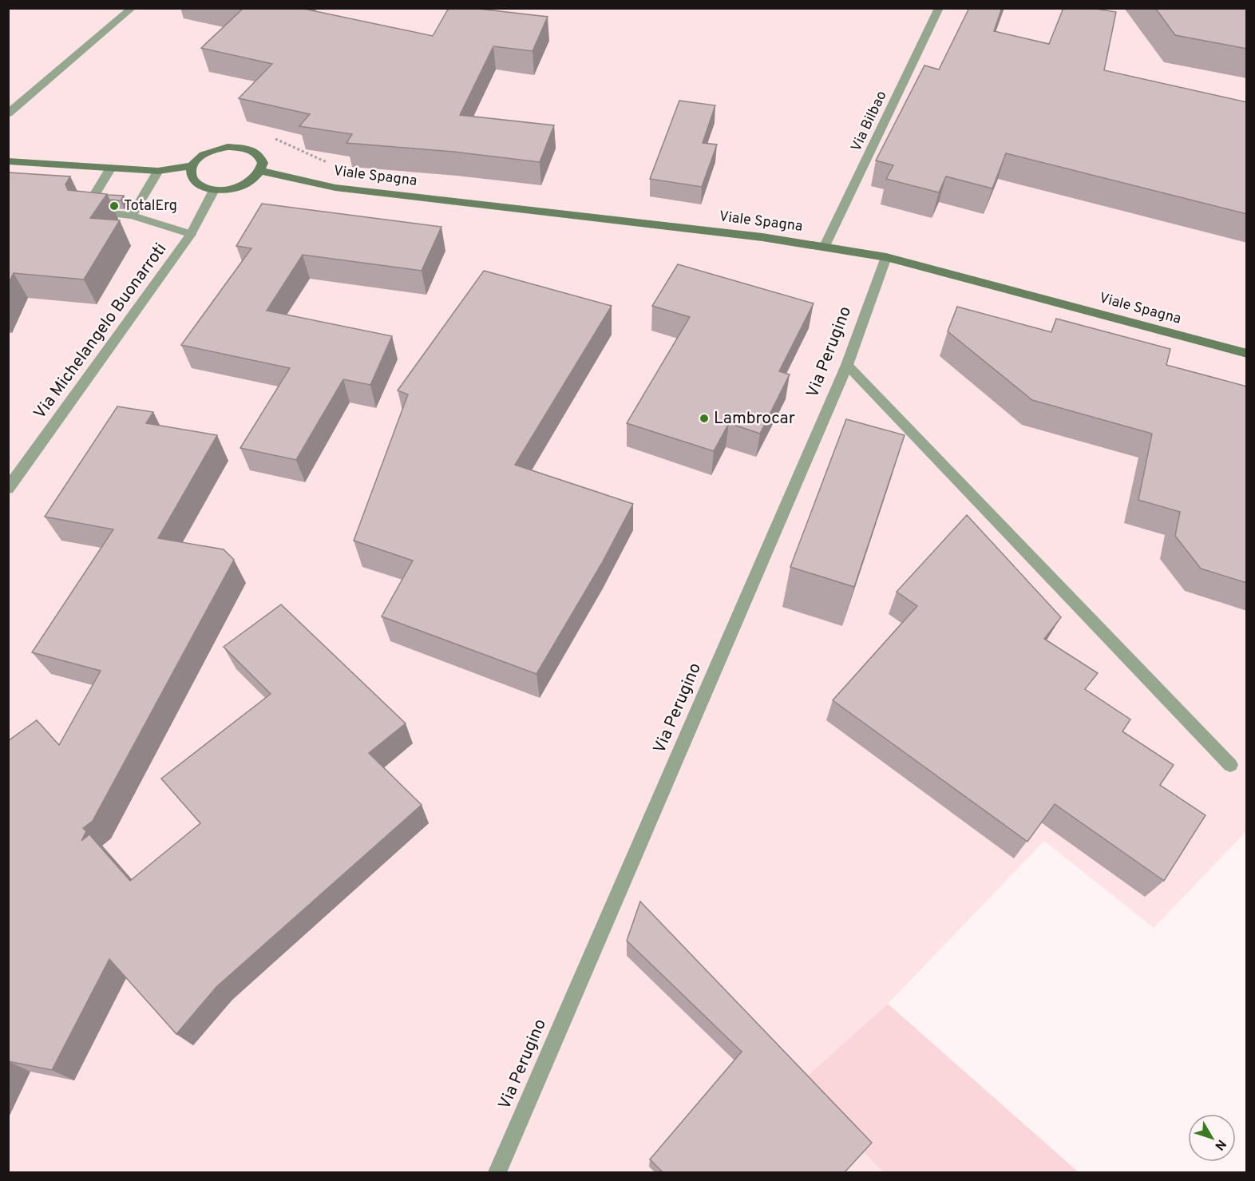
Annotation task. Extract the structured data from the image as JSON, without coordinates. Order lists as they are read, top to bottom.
{
  "streets": {
    "street": [
      "Via Bilbao",
      "Viale Spagna",
      "Via Michelangelo Buonarroti",
      "Via Perugino"
    ]
  },
  "crossings": [
    ["Via Bilbao", "Viale Spagna"],
    ["Viale Spagna", "Via Michelangelo Buonarroti"],
    ["Viale Spagna", "Via Perugino"]
  ],
  "places": ["TotalErg", "Lambrocar"],
  "north": "bottom right"
}
